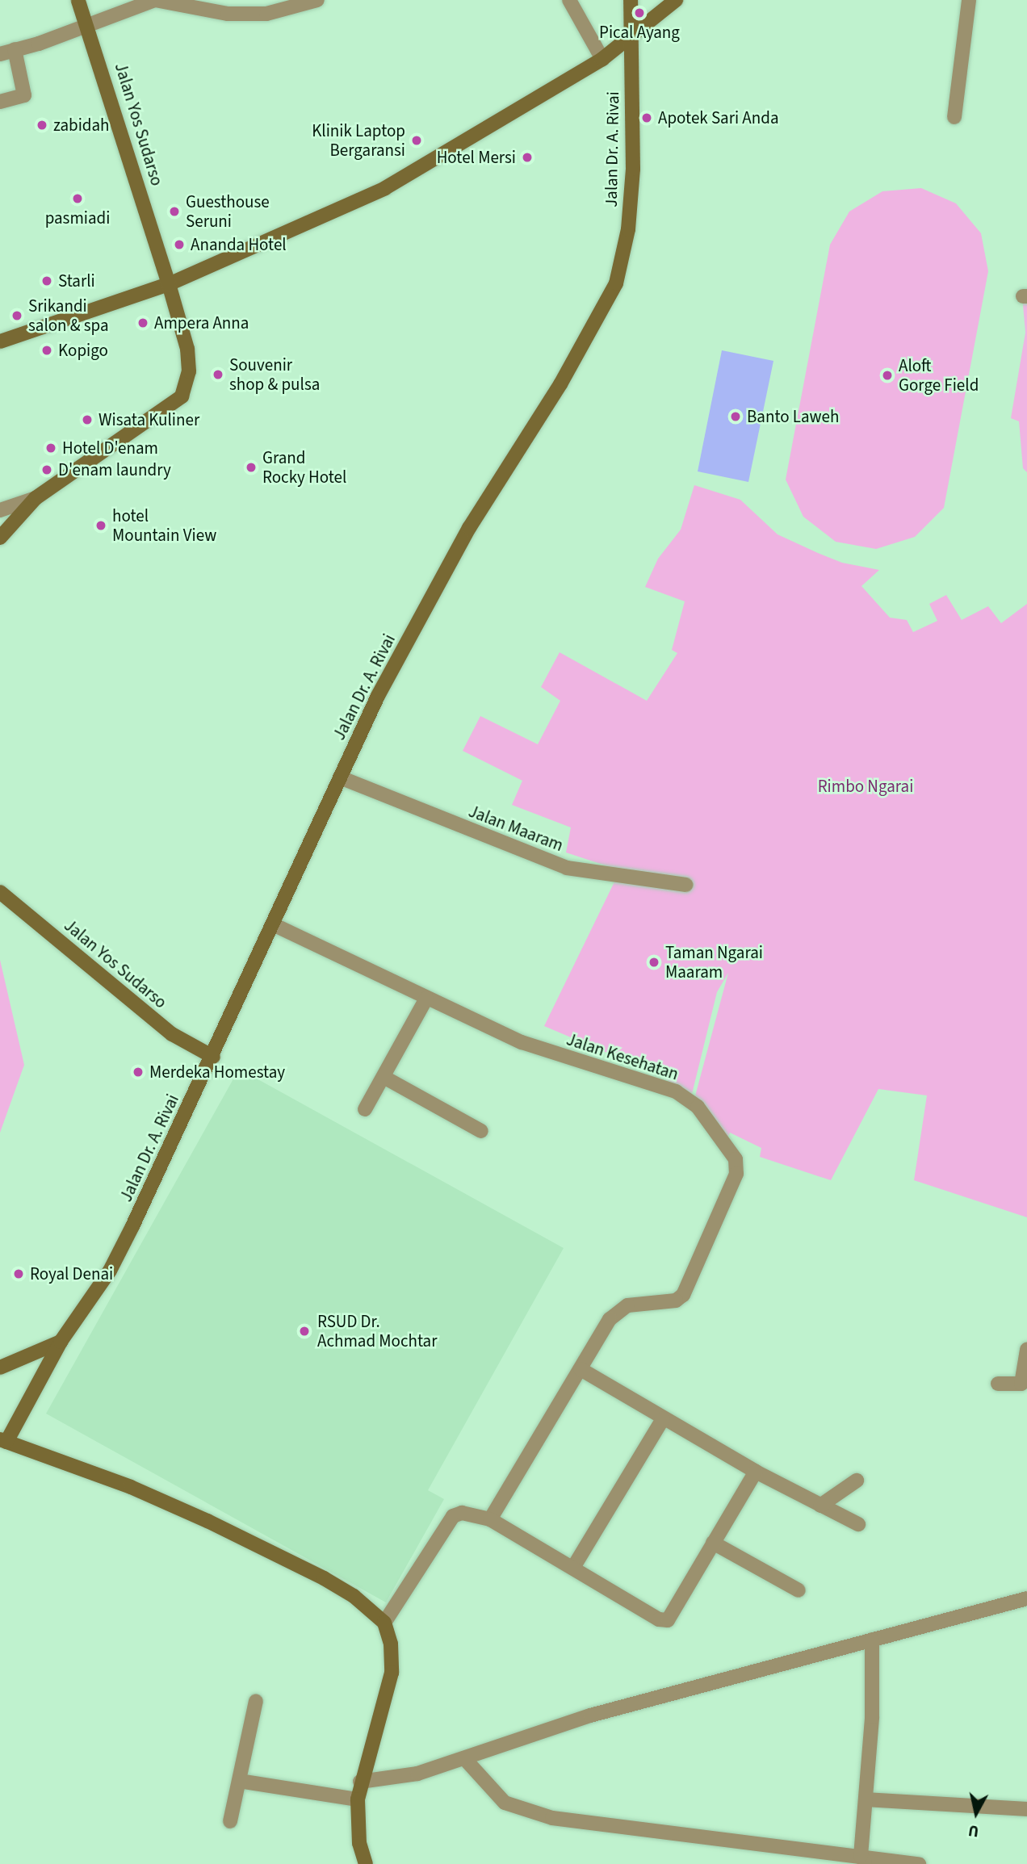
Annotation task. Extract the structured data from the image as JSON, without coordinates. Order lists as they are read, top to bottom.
{
  "streets": {
    "main road": ["Jalan Yos Sudarso", "Jalan Dr. A. Rivai"],
    "street": ["Jalan Maaram", "Jalan Kesehatan"]
  },
  "crossings": [
    ["Jalan Yos Sudarso", "Jalan Dr. A. Rivai"],
    ["Jalan Dr. A. Rivai", "Jalan Maaram"],
    ["Jalan Dr. A. Rivai", "Jalan Kesehatan"]
  ],
  "parks": ["Rimbo Ngarai"],
  "places": [
    "Pical Ayang",
    "Apotek Sari Anda",
    "zabidah",
    "Klinik Laptop Bergaransi",
    "Hotel Mersi",
    "pasmiadi",
    "Guesthouse Seruni",
    "Ananda Hotel",
    "Starli",
    "Srikandi salon & spa",
    "Ampera Anna",
    "Kopigo",
    "Souvenir shop & pulsa",
    "Aloft Gorge Field",
    "Banto Laweh",
    "Wisata Kuliner",
    "Hotel D'enam",
    "Grand Rocky Hotel",
    "D'enam laundry",
    "hotel Mountain View",
    "Taman Ngarai Maaram",
    "Merdeka Homestay",
    "Royal Denai",
    "RSUD Dr. Achmad Mochtar"
  ],
  "north": "bottom"
}
